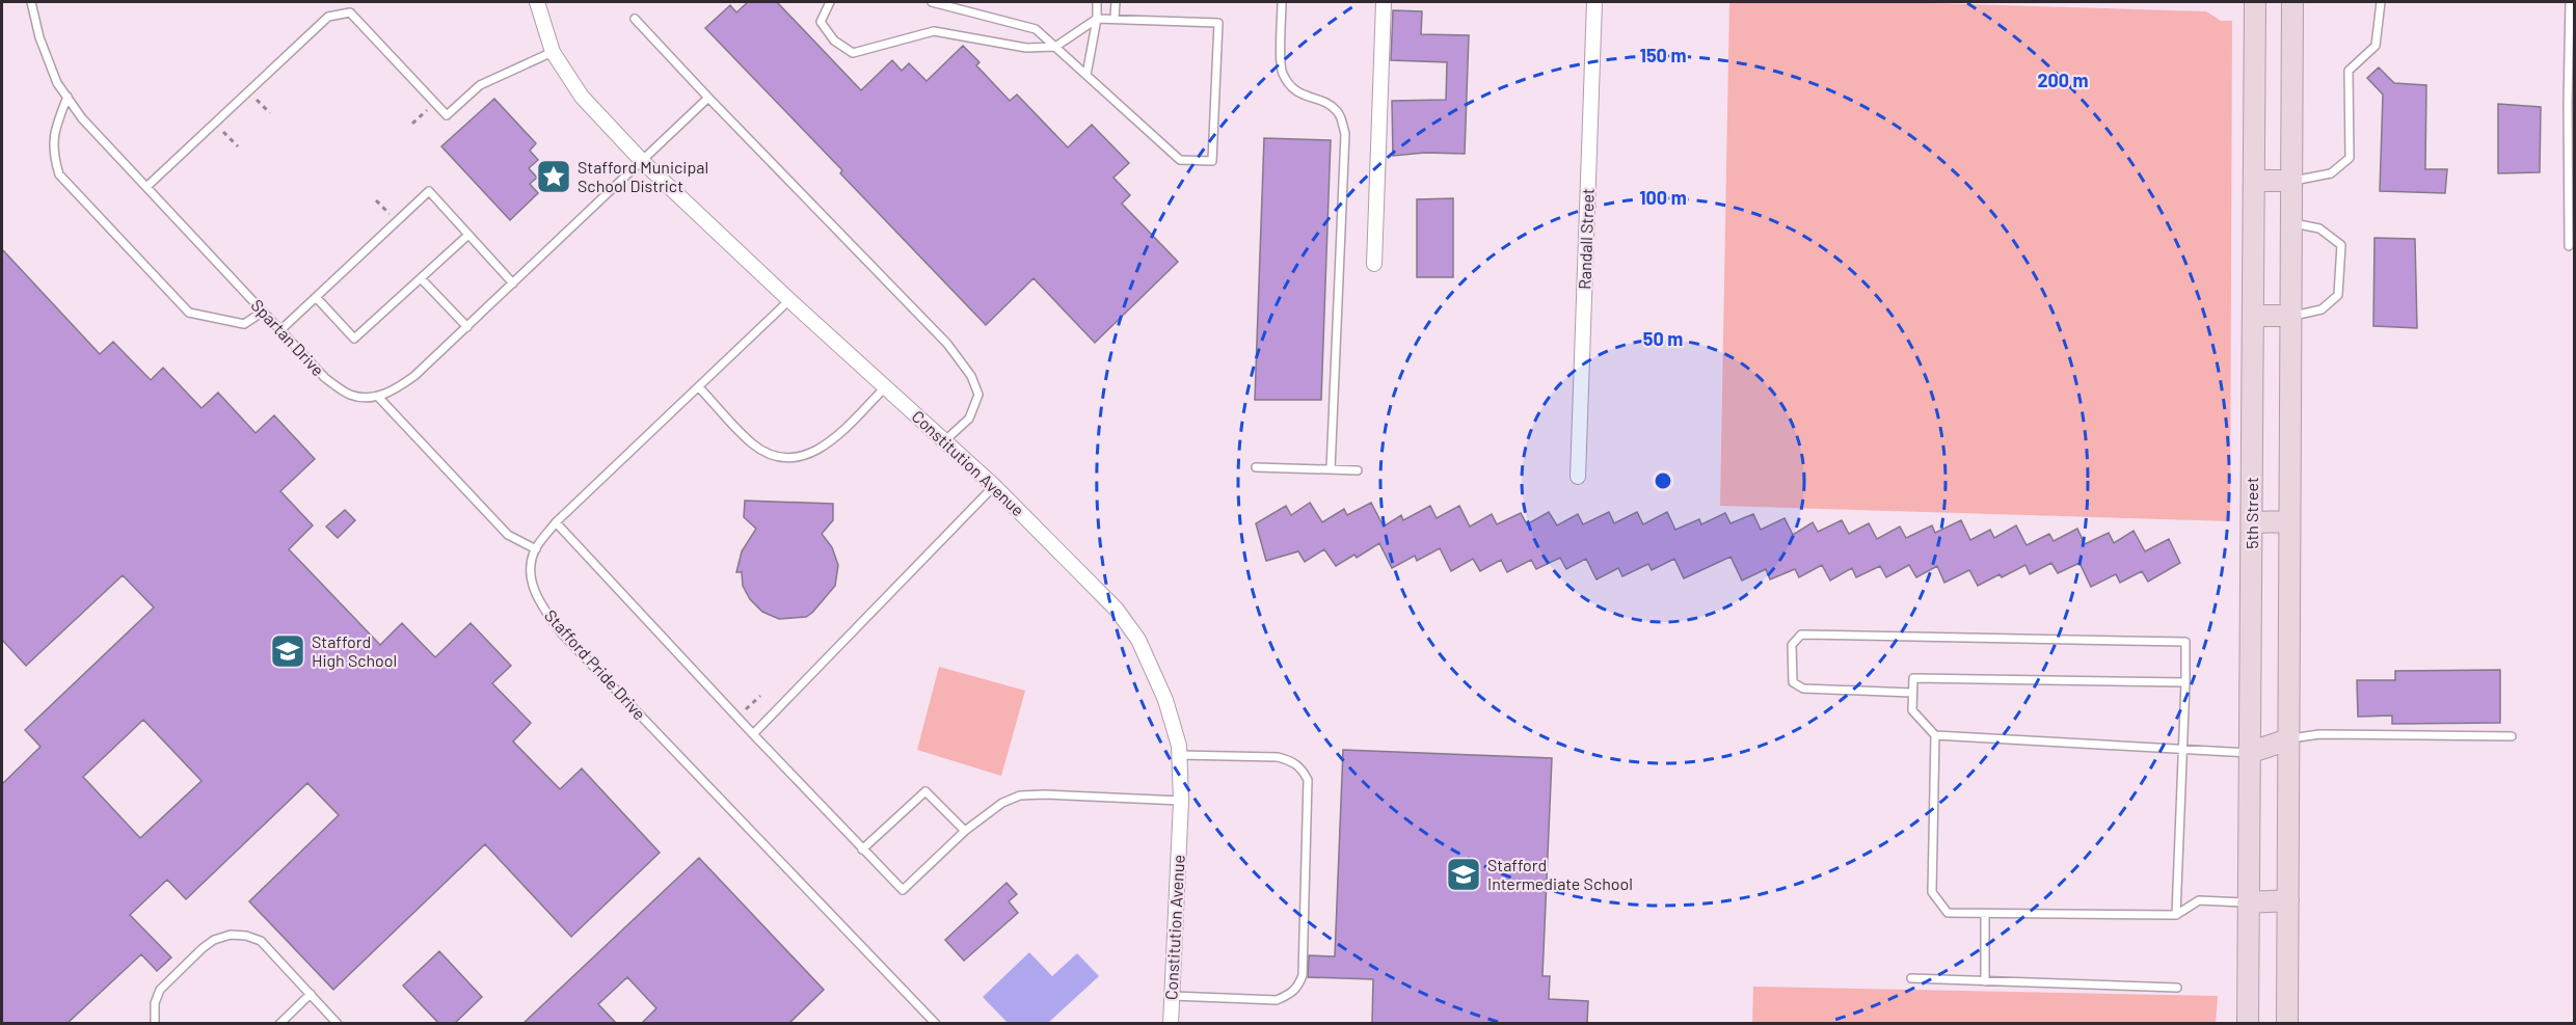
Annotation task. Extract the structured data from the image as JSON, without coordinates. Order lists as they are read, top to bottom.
{
  "streets": {
    "main road": ["5th Street"],
    "street": ["Randall Street", "Constitution Avenue"],
    "lane": ["Spartan Drive", "Stafford Pride Drive"]
  },
  "crossings": [
    ["Constitution Avenue", "Stafford Pride Drive"]
  ],
  "places": {
    "place": ["Stafford Municipal School District"],
    "school or university": ["Stafford High School", "Stafford Intermediate School"]
  },
  "rings": [
    "150 m",
    "200 m",
    "100 m",
    "50 m"
  ]
}
